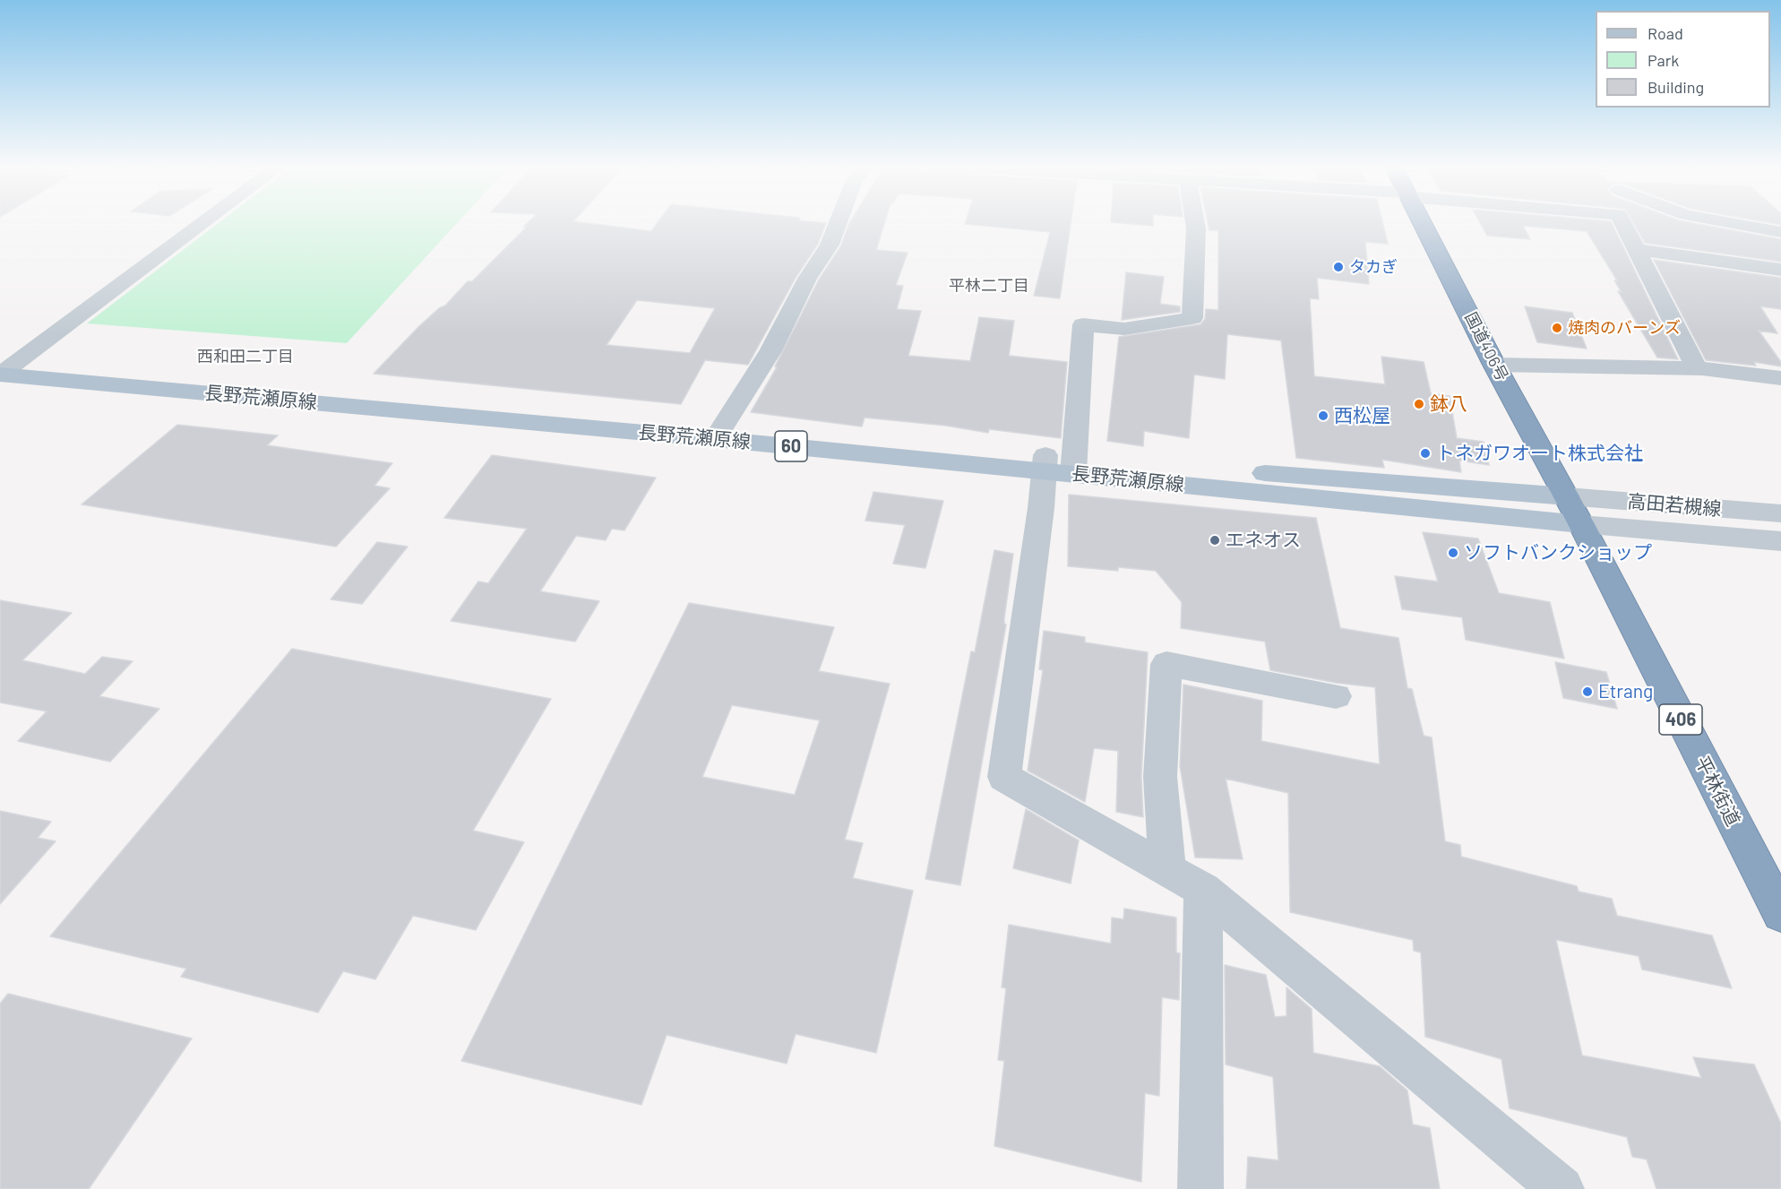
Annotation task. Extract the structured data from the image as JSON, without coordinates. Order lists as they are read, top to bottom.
{
  "streets": {
    "highway": ["国道406号", "406", "平林街道"],
    "main road": ["長野荒瀬原線", "60"],
    "street": ["高田若槻線"]
  },
  "crossings": [
    ["国道406号", "長野荒瀬原線"],
    ["国道406号", "高田若槻線"],
    ["国道406号", "平林街道"],
    ["長野荒瀬原線", "高田若槻線"],
    ["長野荒瀬原線", "平林街道"],
    ["高田若槻線", "平林街道"]
  ],
  "districts": ["平林二丁目", "西和田二丁目"],
  "places": [
    "タカぎ",
    "焼肉のバーンズ",
    "鉢八",
    "西松屋",
    "トネガワオート株式会社",
    "エネオス",
    "ソフトバンクショップ",
    "Etrang"
  ],
  "legend": ["Road", "Park", "Building"]
}
